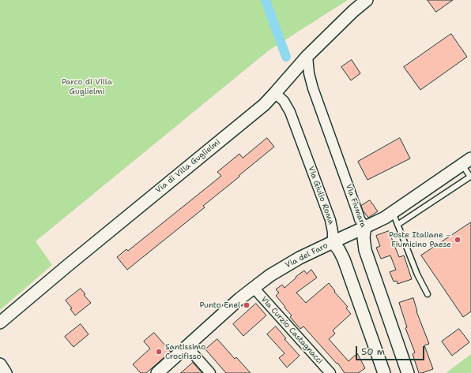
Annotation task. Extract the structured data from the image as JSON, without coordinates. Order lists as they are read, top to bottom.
{
  "streets": {
    "street": [
      "Via di Villa Guglielmi",
      "Via Giulio Roma",
      "Via Fiumara",
      "Via del Faro",
      "Via Curzio Castagnacci"
    ]
  },
  "crossings": [
    ["Via di Villa Guglielmi", "Via Giulio Roma"],
    ["Via di Villa Guglielmi", "Via Fiumara"],
    ["Via Giulio Roma", "Via del Faro"],
    ["Via Fiumara", "Via del Faro"],
    ["Via del Faro", "Via Curzio Castagnacci"]
  ],
  "parks": ["Parco di Villa Guglielmi"],
  "places": ["Poste Italiane – Fiumicino Paese", "Punto Enel", "Santissimo Crocifisso"],
  "scale_bar": "50 m"
}
